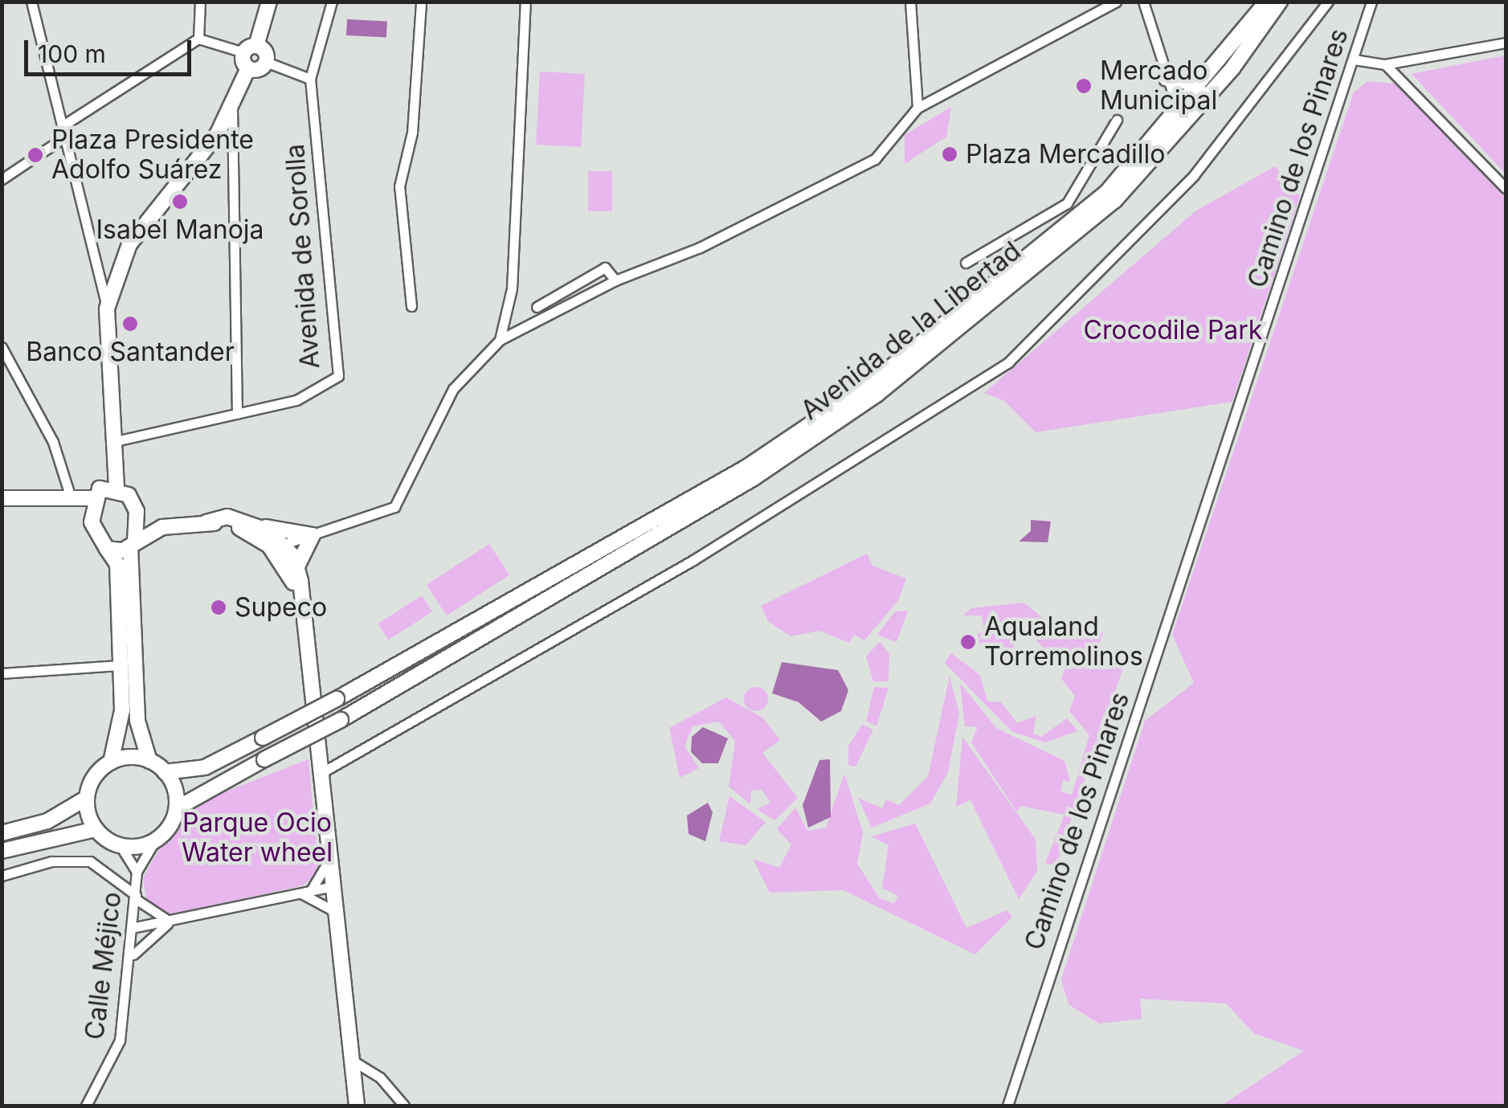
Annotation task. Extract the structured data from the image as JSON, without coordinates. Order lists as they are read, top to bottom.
{
  "streets": {
    "main road": ["Avenida de la Libertad"],
    "street": ["Camino de los Pinares", "Avenida de Sorolla", "Calle Méjico"]
  },
  "crossings": [
    ["Avenida de la Libertad", "Calle Méjico"]
  ],
  "parks": ["Crocodile Park", "Parque Ocio Water wheel"],
  "places": [
    "Mercado Municipal",
    "Plaza Mercadillo",
    "Plaza Presidente Adolfo Suárez",
    "Isabel Manoja",
    "Banco Santander",
    "Supeco",
    "Aqualand Torremolinos"
  ],
  "scale_bar": "100 m"
}
